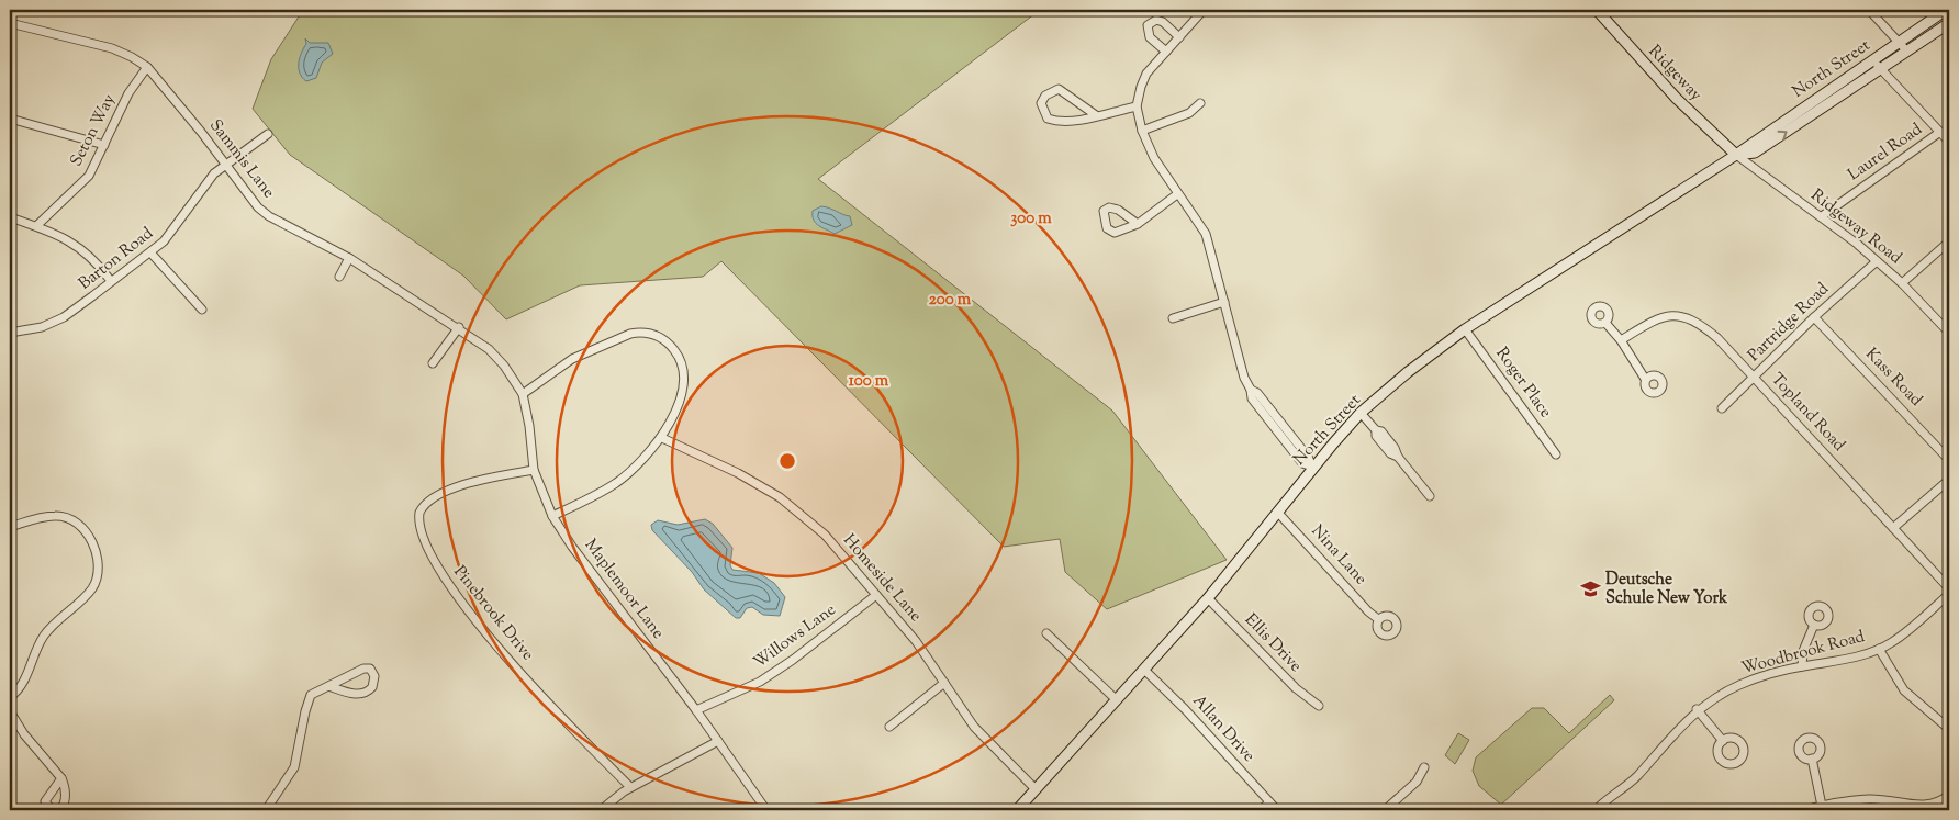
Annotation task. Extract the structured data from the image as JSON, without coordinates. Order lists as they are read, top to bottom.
{
  "streets": {
    "main road": ["North Street", "Ridgeway"],
    "street": [
      "Seton Way",
      "Laurel Road",
      "Sammis Lane",
      "Ridgeway Road",
      "Barton Road",
      "Partridge Road",
      "Kass Road",
      "Roger Place",
      "Topland Road",
      "Nina Lane",
      "Homeside Lane",
      "Maplemoor Lane",
      "Pinebrook Drive",
      "Willows Lane",
      "Ellis Drive",
      "Woodbrook Road",
      "Allan Drive"
    ]
  },
  "crossings": [
    ["North Street", "Ridgeway"],
    ["North Street", "Ridgeway Road"],
    ["North Street", "Roger Place"],
    ["North Street", "Nina Lane"],
    ["North Street", "Homeside Lane"],
    ["North Street", "Ellis Drive"],
    ["North Street", "Allan Drive"],
    ["Ridgeway", "Ridgeway Road"],
    ["Seton Way", "Sammis Lane"],
    ["Laurel Road", "Ridgeway Road"],
    ["Sammis Lane", "Barton Road"],
    ["Sammis Lane", "Maplemoor Lane"],
    ["Ridgeway Road", "Partridge Road"],
    ["Partridge Road", "Kass Road"],
    ["Partridge Road", "Topland Road"],
    ["Homeside Lane", "Willows Lane"],
    ["Maplemoor Lane", "Pinebrook Drive"],
    ["Maplemoor Lane", "Willows Lane"]
  ],
  "places": {
    "school or university": ["Deutsche Schule New York"]
  },
  "rings": ["300 m", "200 m", "100 m"]
}
